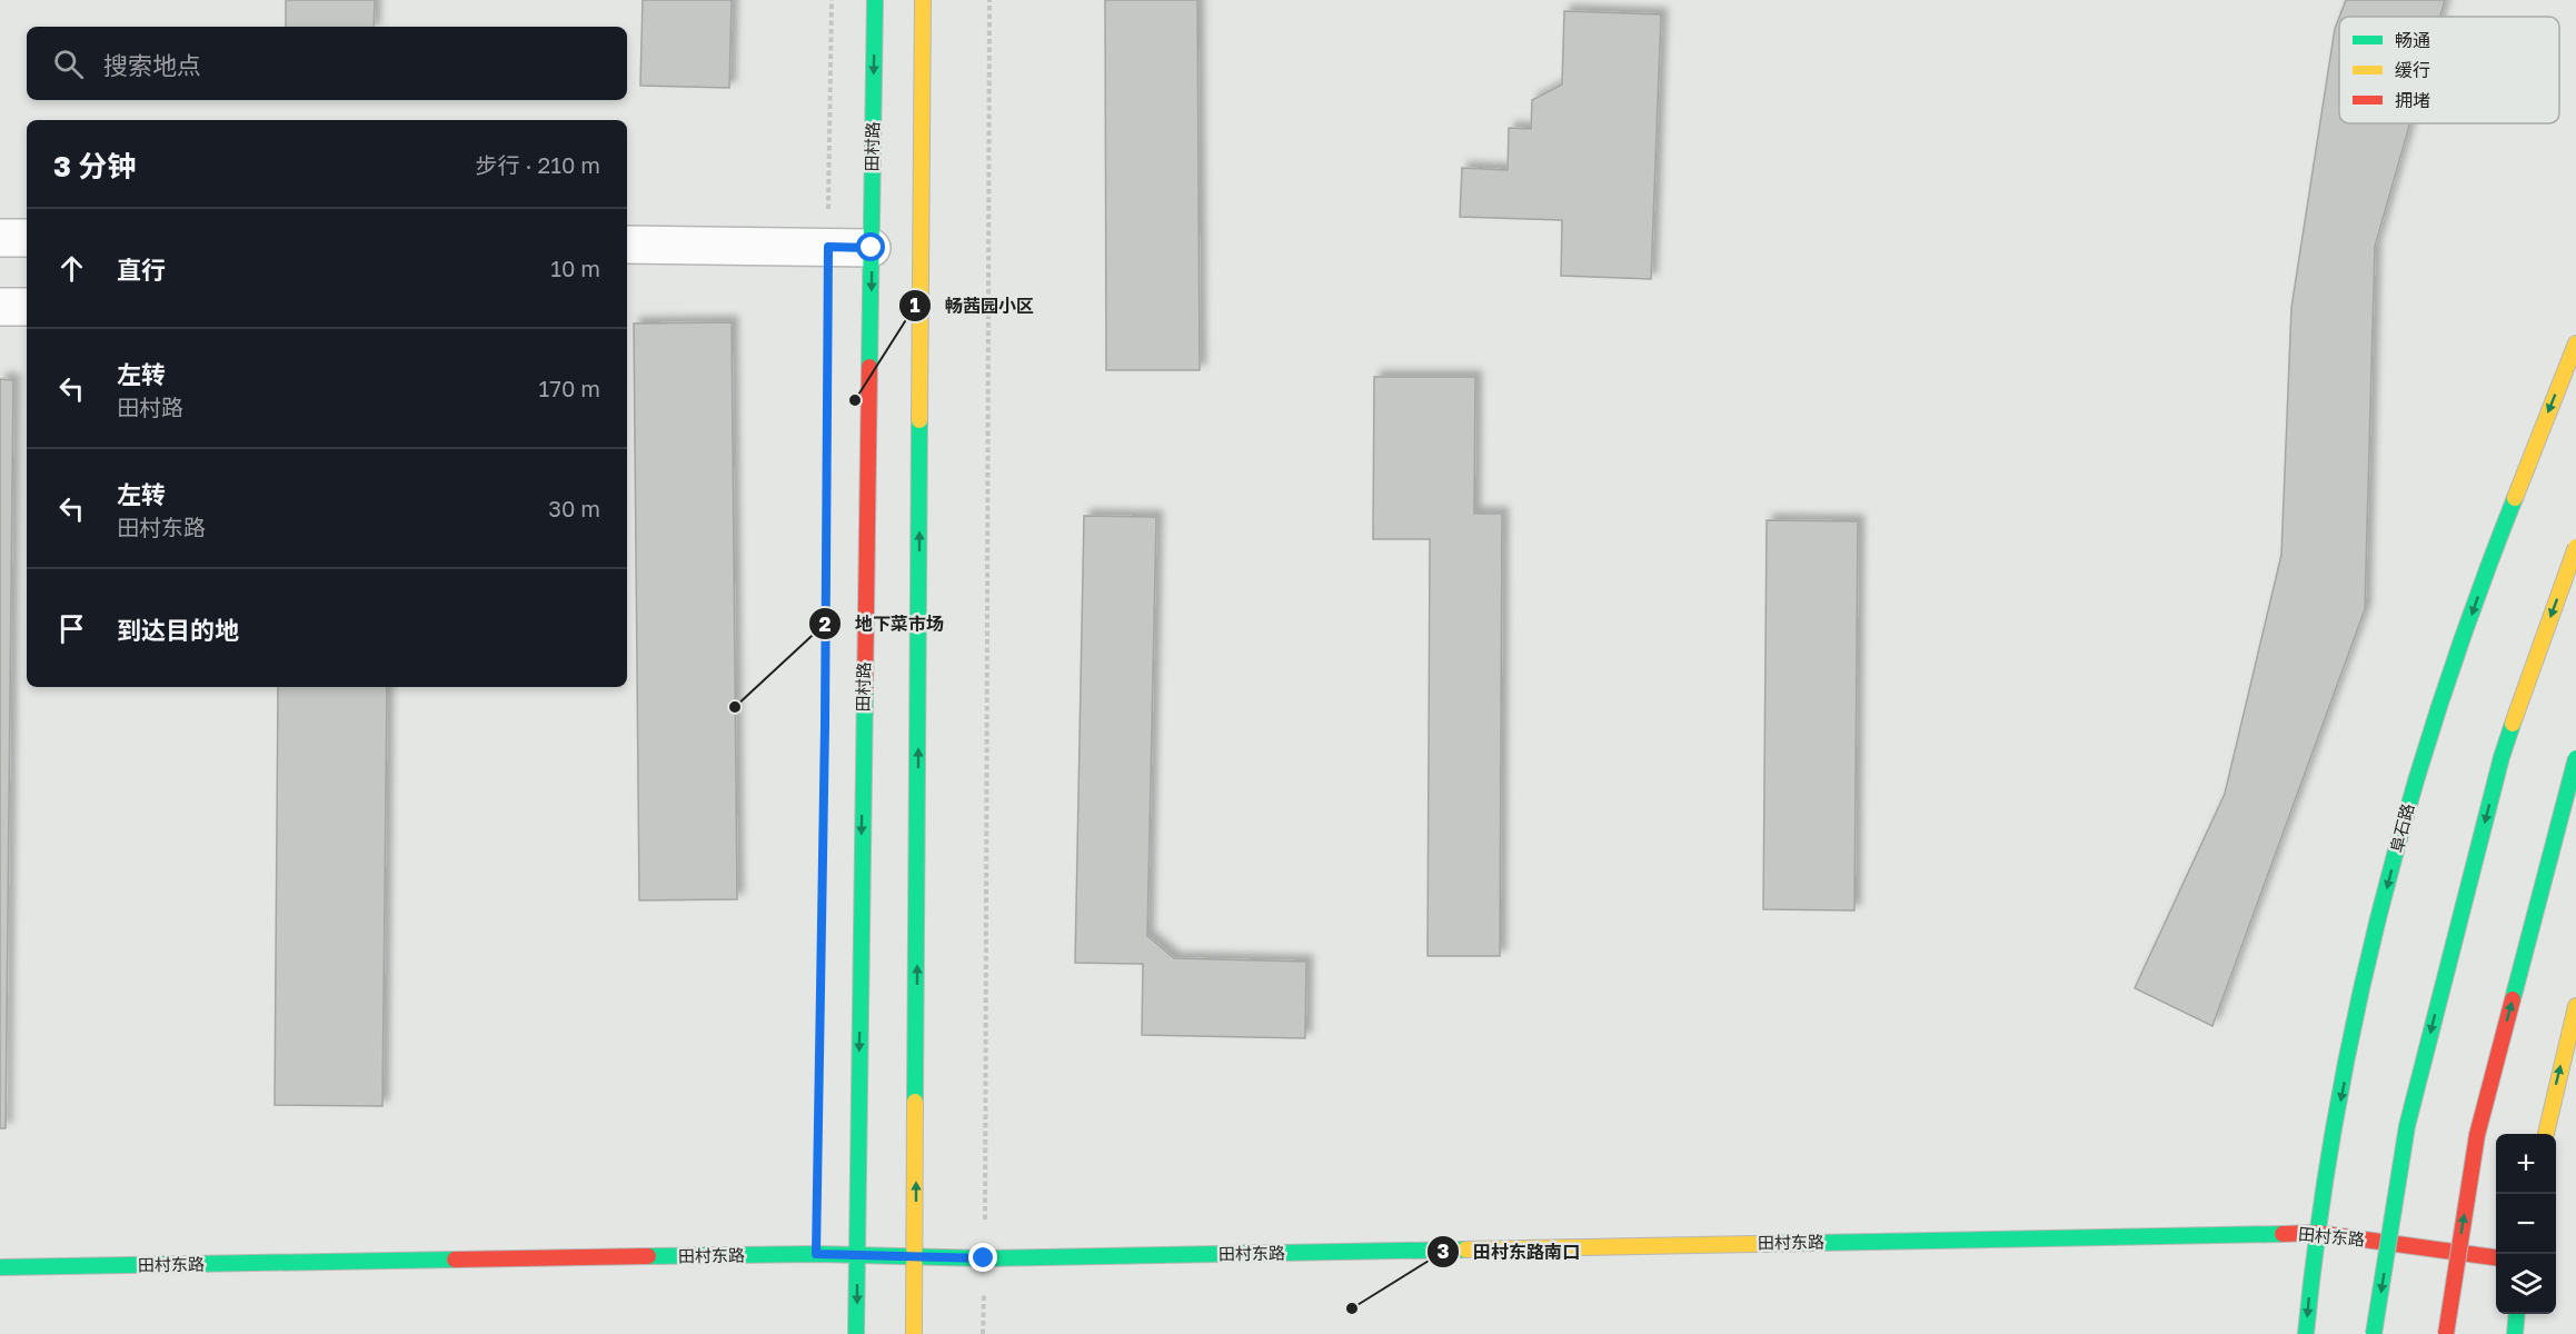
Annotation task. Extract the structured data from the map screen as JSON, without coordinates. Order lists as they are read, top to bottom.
{
  "streets": {
    "main road": ["田村路", "阜石路", "田村东路"]
  },
  "crossings": [
    ["田村路", "田村东路"],
    ["阜石路", "田村东路"]
  ],
  "places": ["畅茜园小区", "地下菜市场", "田村东路南口"],
  "legend": ["畅通", "缓行", "拥堵"],
  "page": {
    "search": "搜索地点",
    "heading": ["3 分钟", "步行 · 210 m"],
    "list": [
      ["直行", "10 m"],
      ["左转", "田村路", "170 m"],
      ["左转", "田村东路", "30 m"],
      "到达目的地"
    ],
    "map_buttons": ["+", "−"]
  }
}
